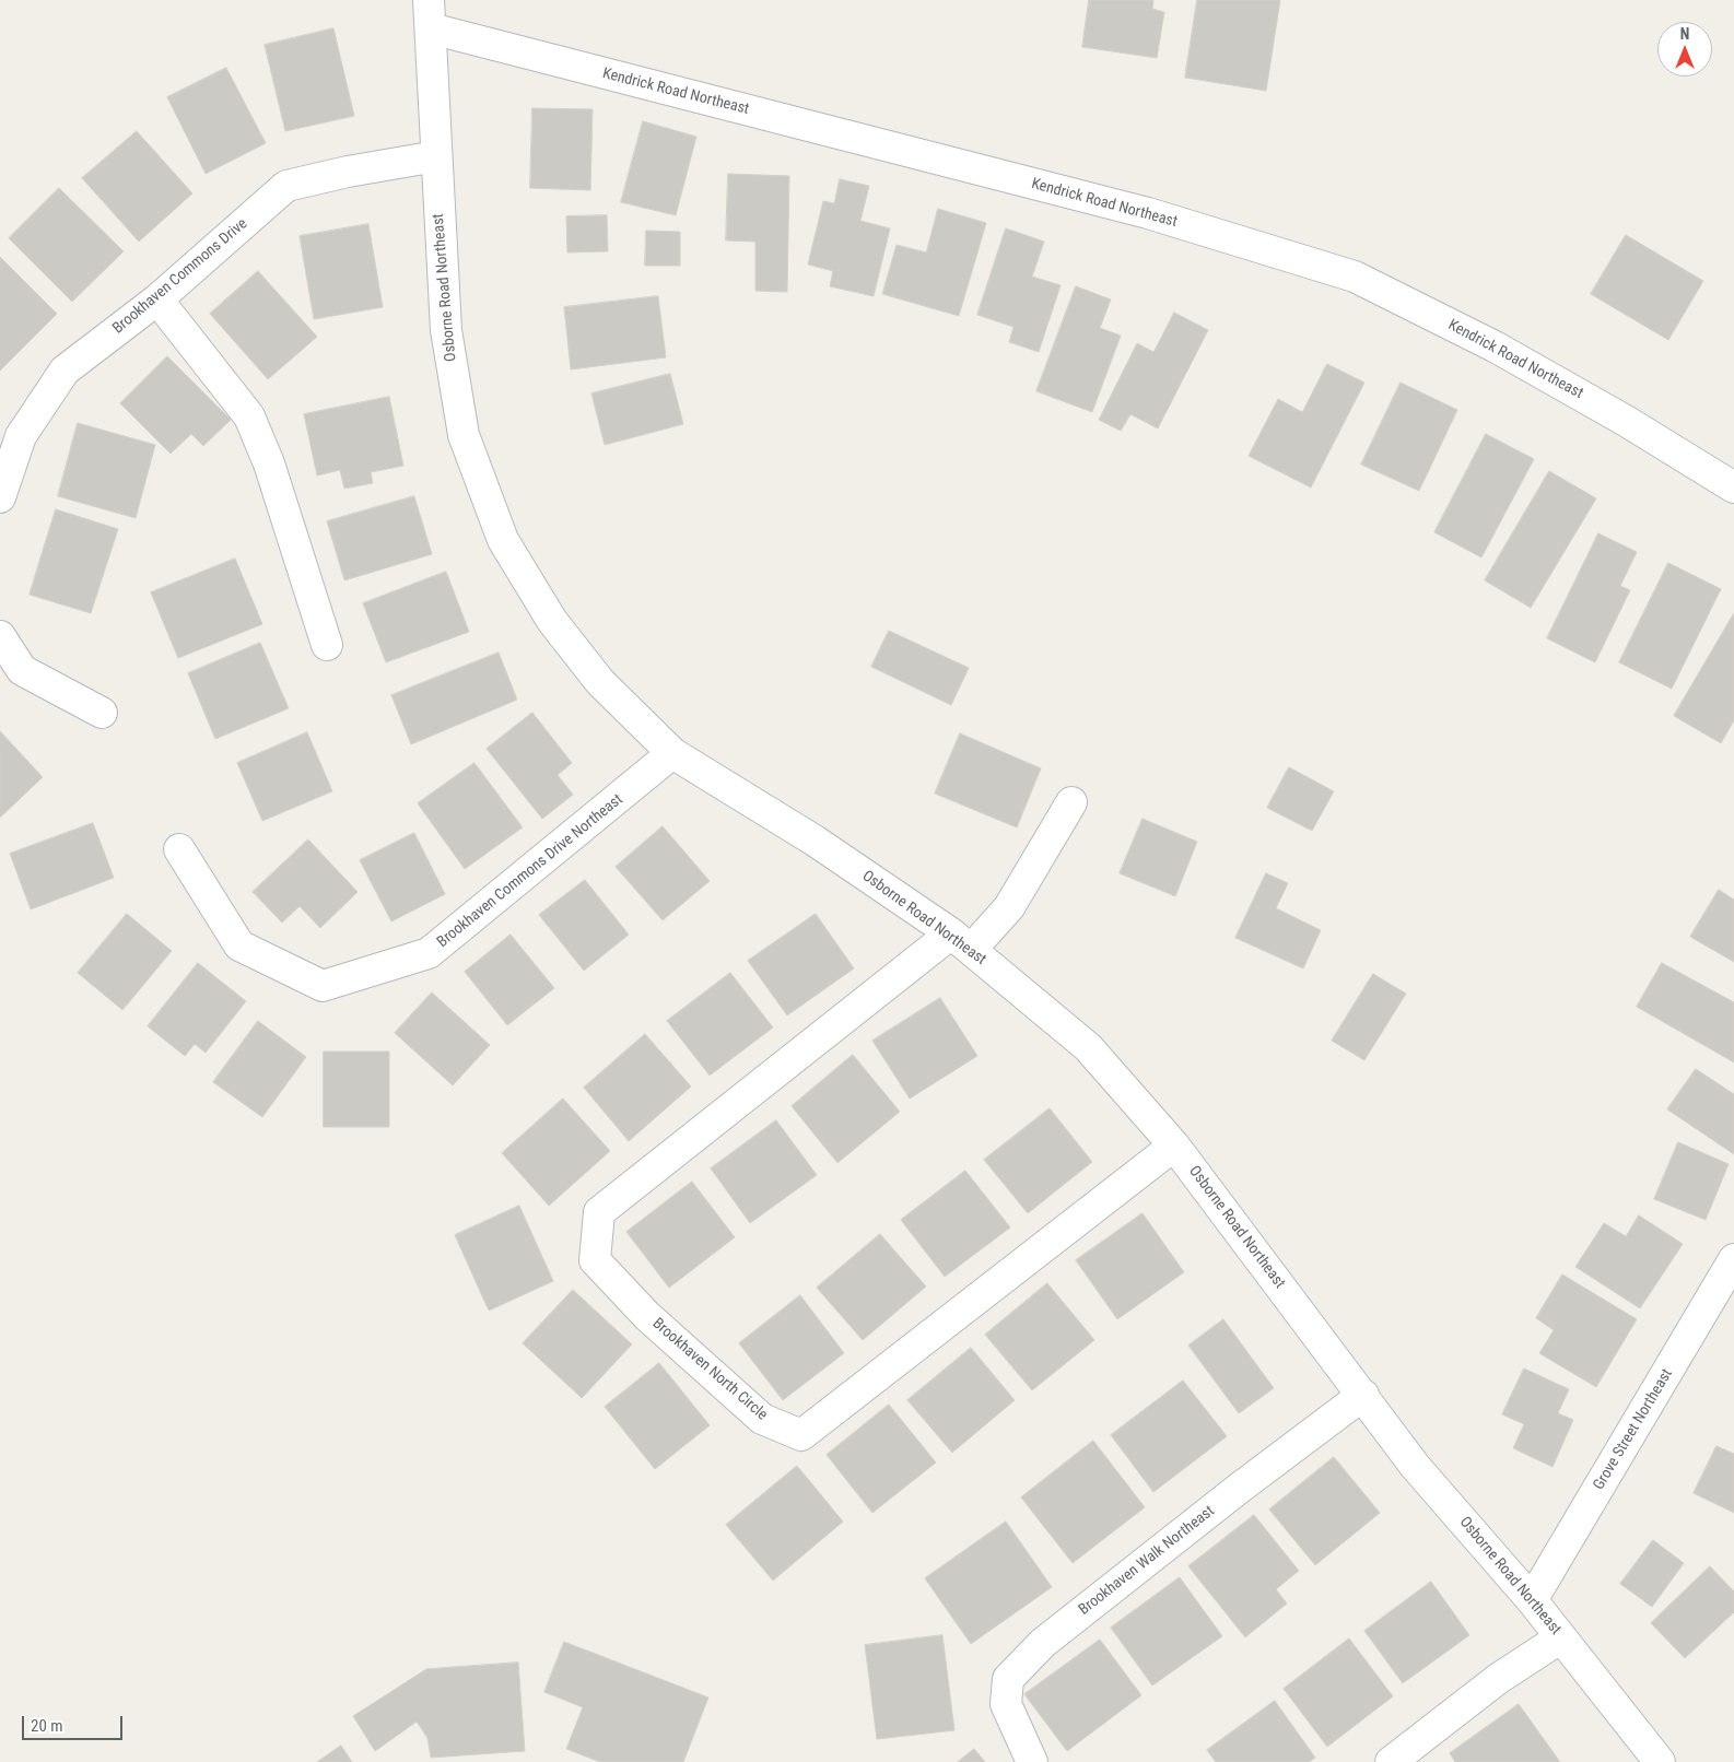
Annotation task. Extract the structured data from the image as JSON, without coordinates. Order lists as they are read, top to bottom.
{
  "streets": {
    "street": [
      "Kendrick Road Northeast",
      "Brookhaven Commons Drive",
      "Osborne Road Northeast",
      "Brookhaven Commons Drive Northeast",
      "Brookhaven North Circle",
      "Grove Street Northeast",
      "Brookhaven Walk Northeast"
    ]
  },
  "crossings": [
    ["Kendrick Road Northeast", "Osborne Road Northeast"],
    ["Brookhaven Commons Drive", "Osborne Road Northeast"],
    ["Osborne Road Northeast", "Brookhaven Commons Drive Northeast"],
    ["Osborne Road Northeast", "Brookhaven North Circle"],
    ["Osborne Road Northeast", "Grove Street Northeast"],
    ["Osborne Road Northeast", "Brookhaven Walk Northeast"]
  ],
  "scale_bar": "20 m",
  "north": "top"
}
